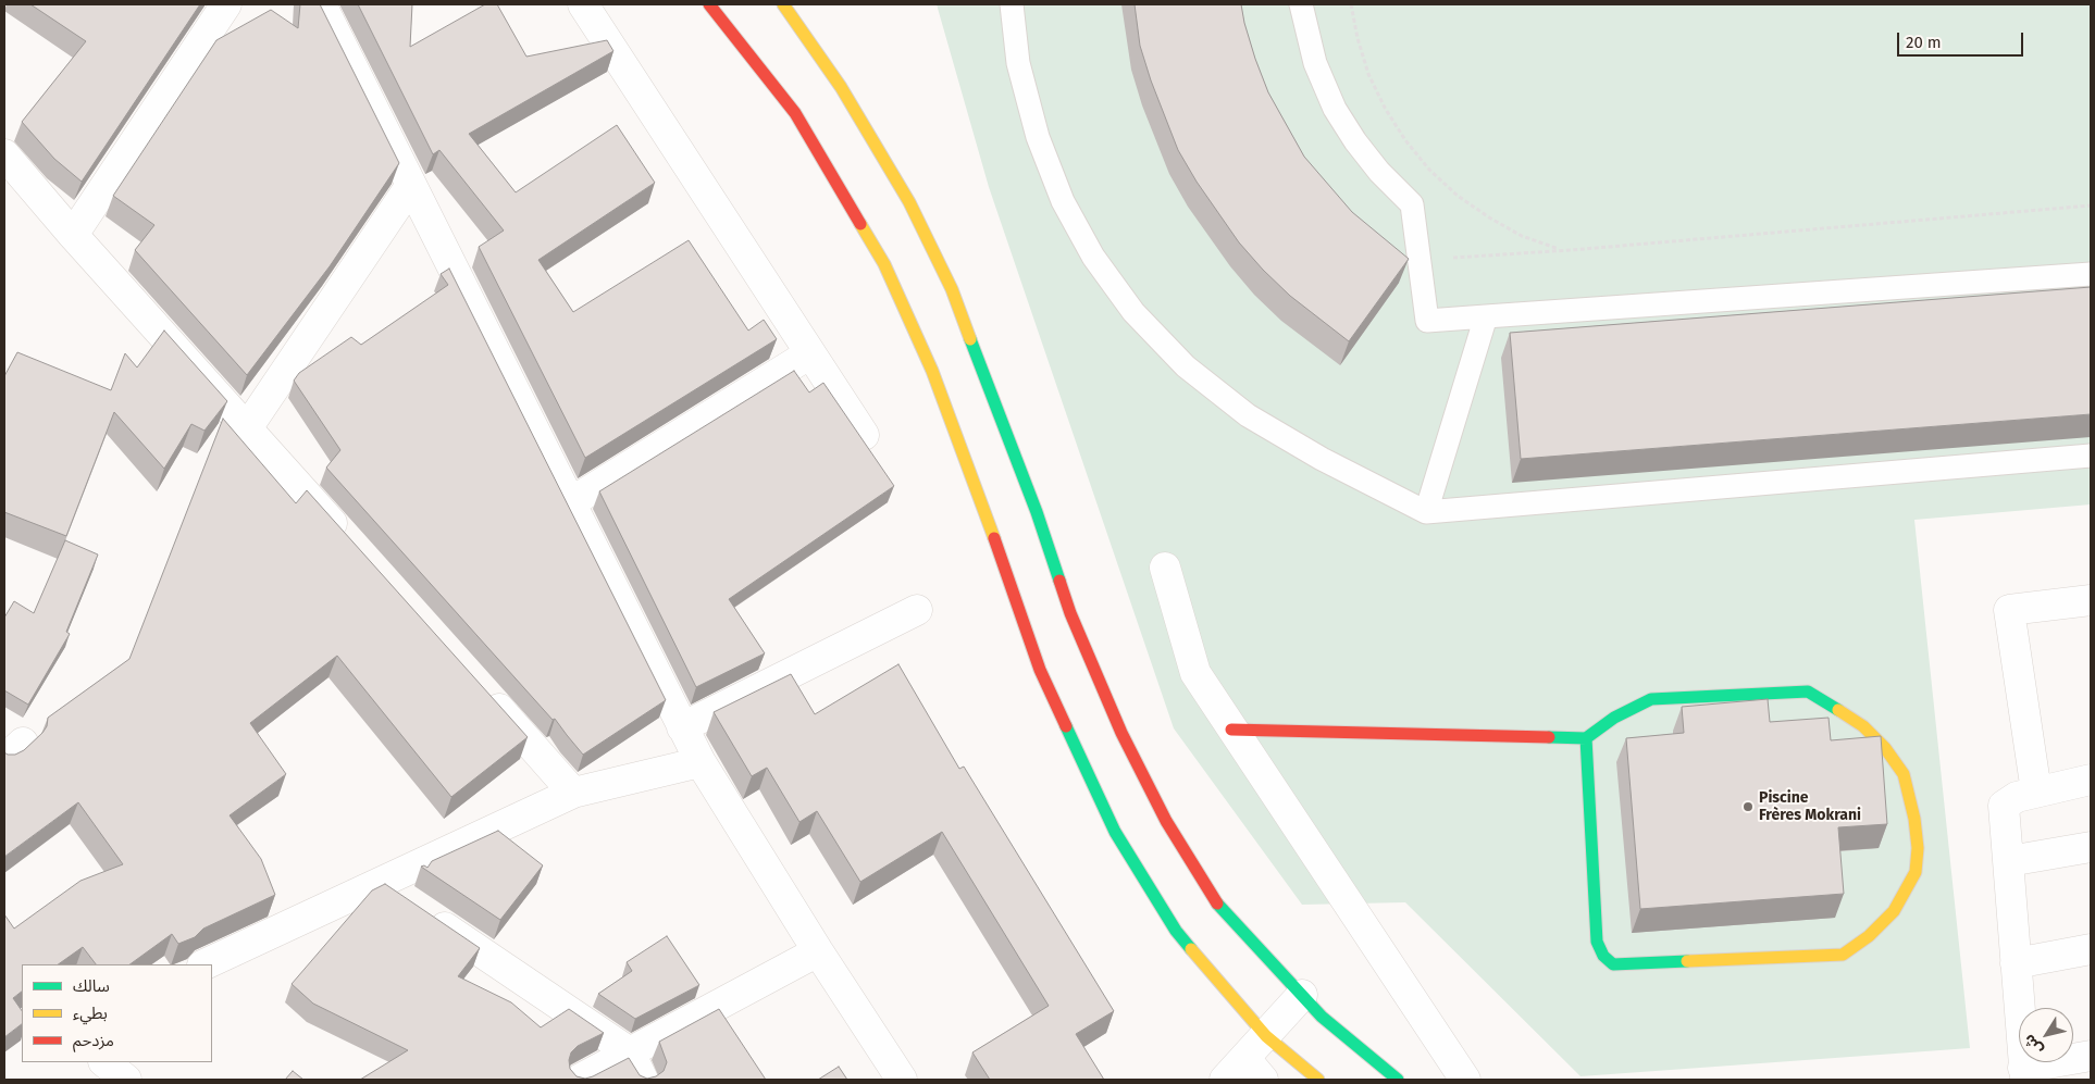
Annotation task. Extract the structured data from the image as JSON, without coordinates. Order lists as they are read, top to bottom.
{
  "places": ["Piscine Frères Mokrani"],
  "legend": ["سالك", "بطيء", "مزدحم"],
  "scale_bar": "20 m",
  "north": "bottom left"
}
